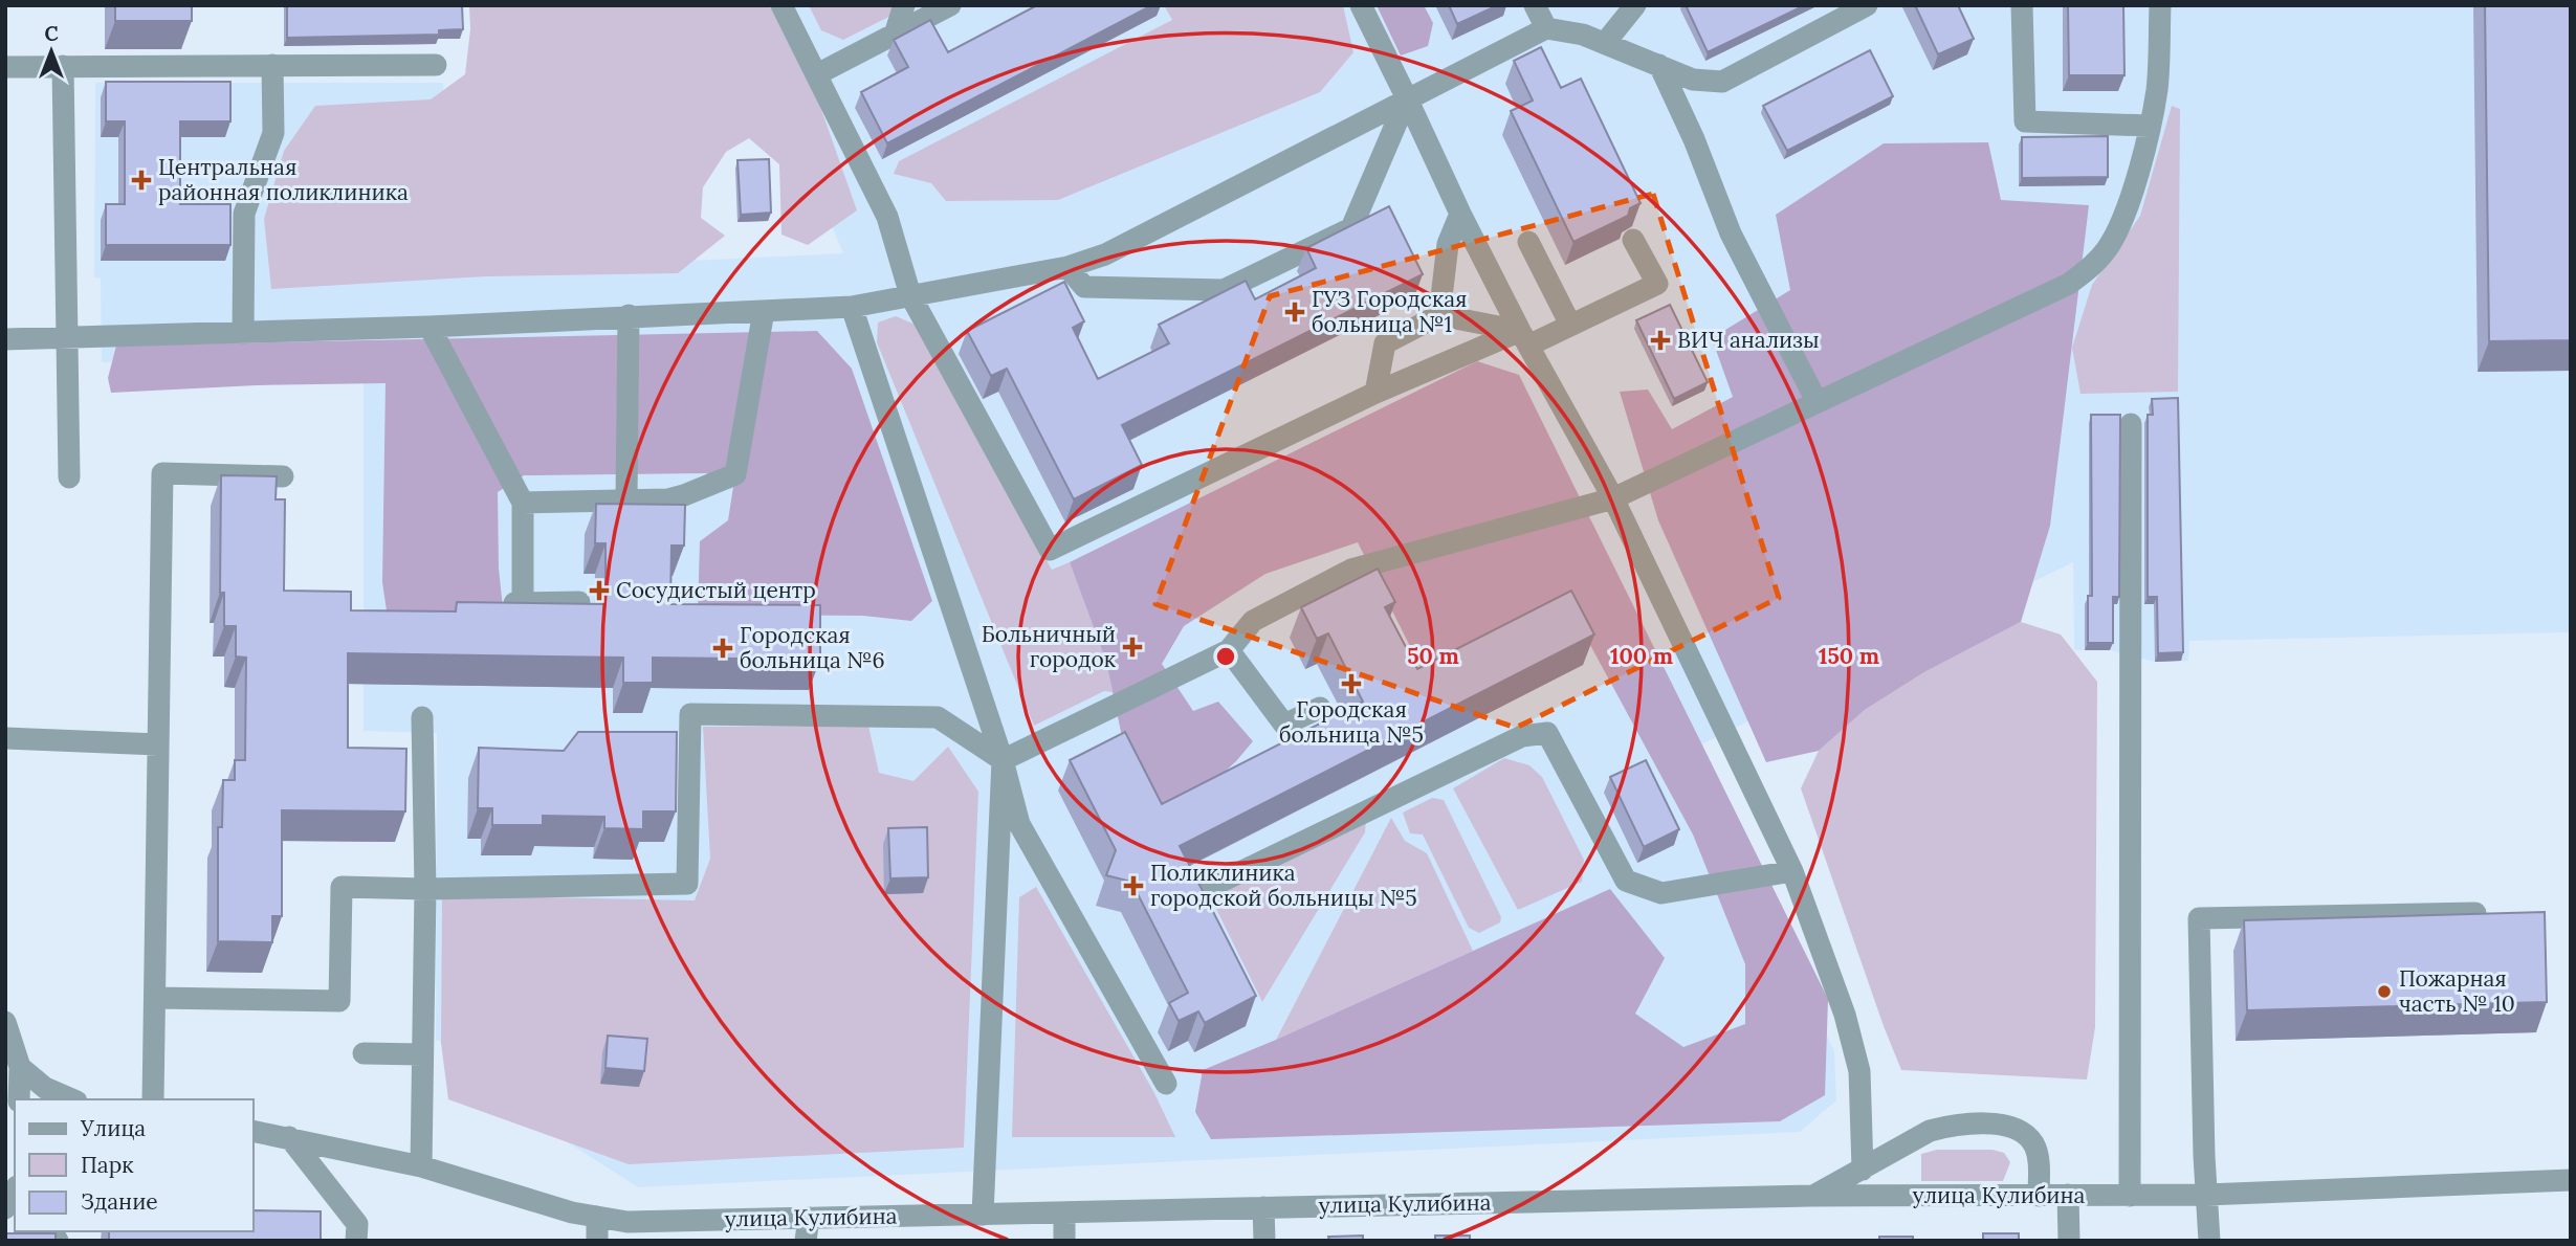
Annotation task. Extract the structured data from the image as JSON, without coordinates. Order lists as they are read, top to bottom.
{
  "streets": {
    "street": ["улица Кулибина"]
  },
  "places": {
    "health": [
      "Центральная районная поликлиника",
      "ГУЗ Городская больница №1",
      "ВИЧ анализы",
      "Сосудистый центр",
      "Больничный городок",
      "Городская больница №6",
      "Городская больница №5",
      "Поликлиника городской больницы №5"
    ],
    "other": ["Пожарная часть № 10"]
  },
  "legend": ["Улица", "Парк", "Здание"],
  "north": "top",
  "rings": ["50 m", "100 m", "150 m"]
}
